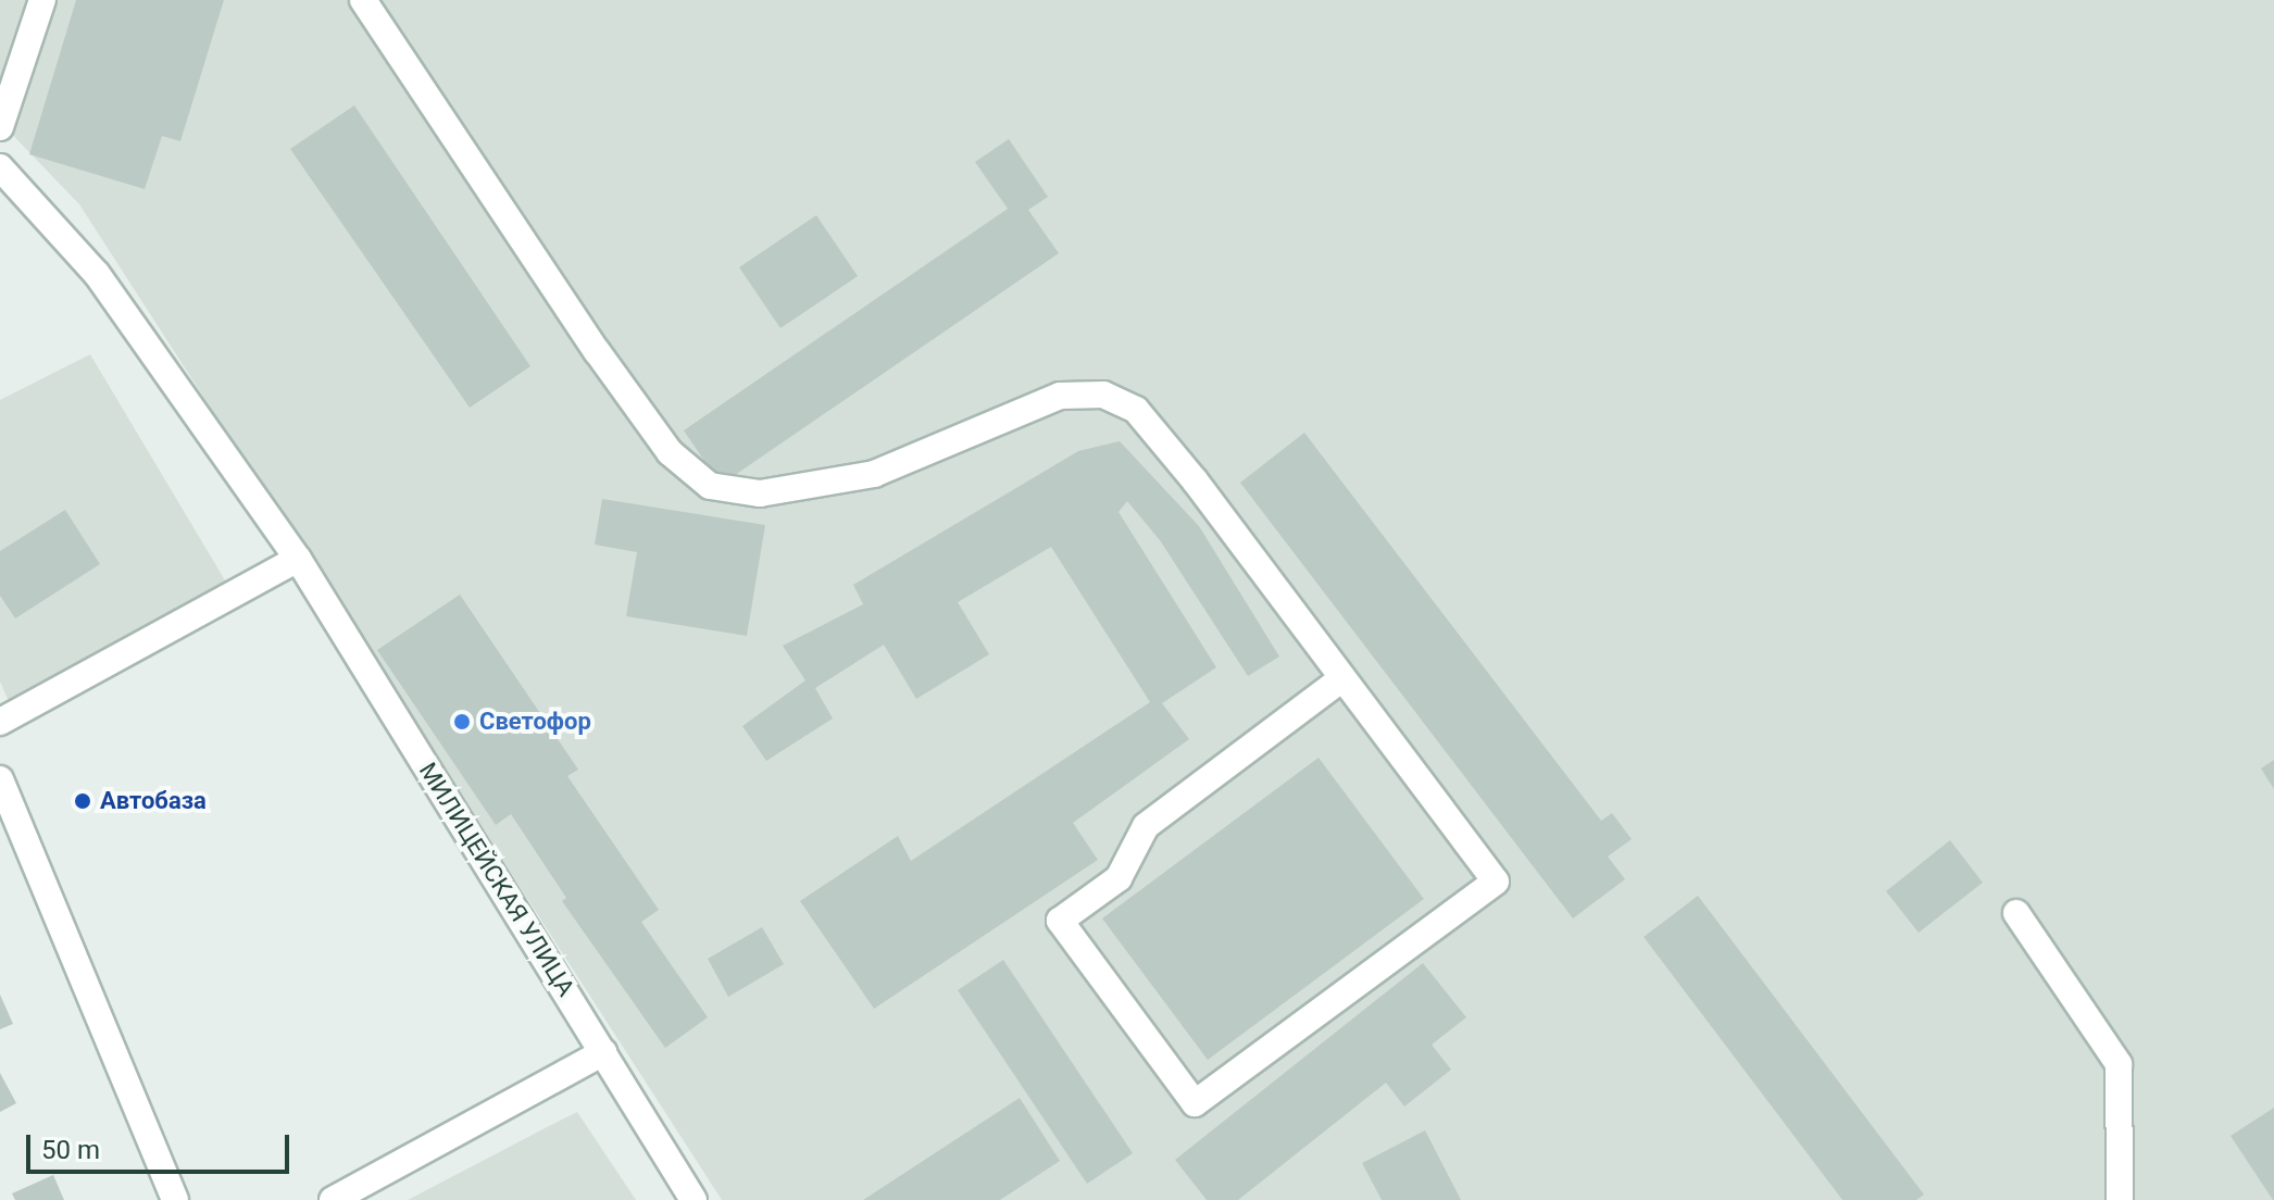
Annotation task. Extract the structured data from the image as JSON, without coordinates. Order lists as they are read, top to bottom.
{
  "streets": {
    "street": ["МИЛИЦЕЙСКАЯ УЛИЦА"]
  },
  "places": ["Светофор", "Автобаза"],
  "scale_bar": "50 m"
}
